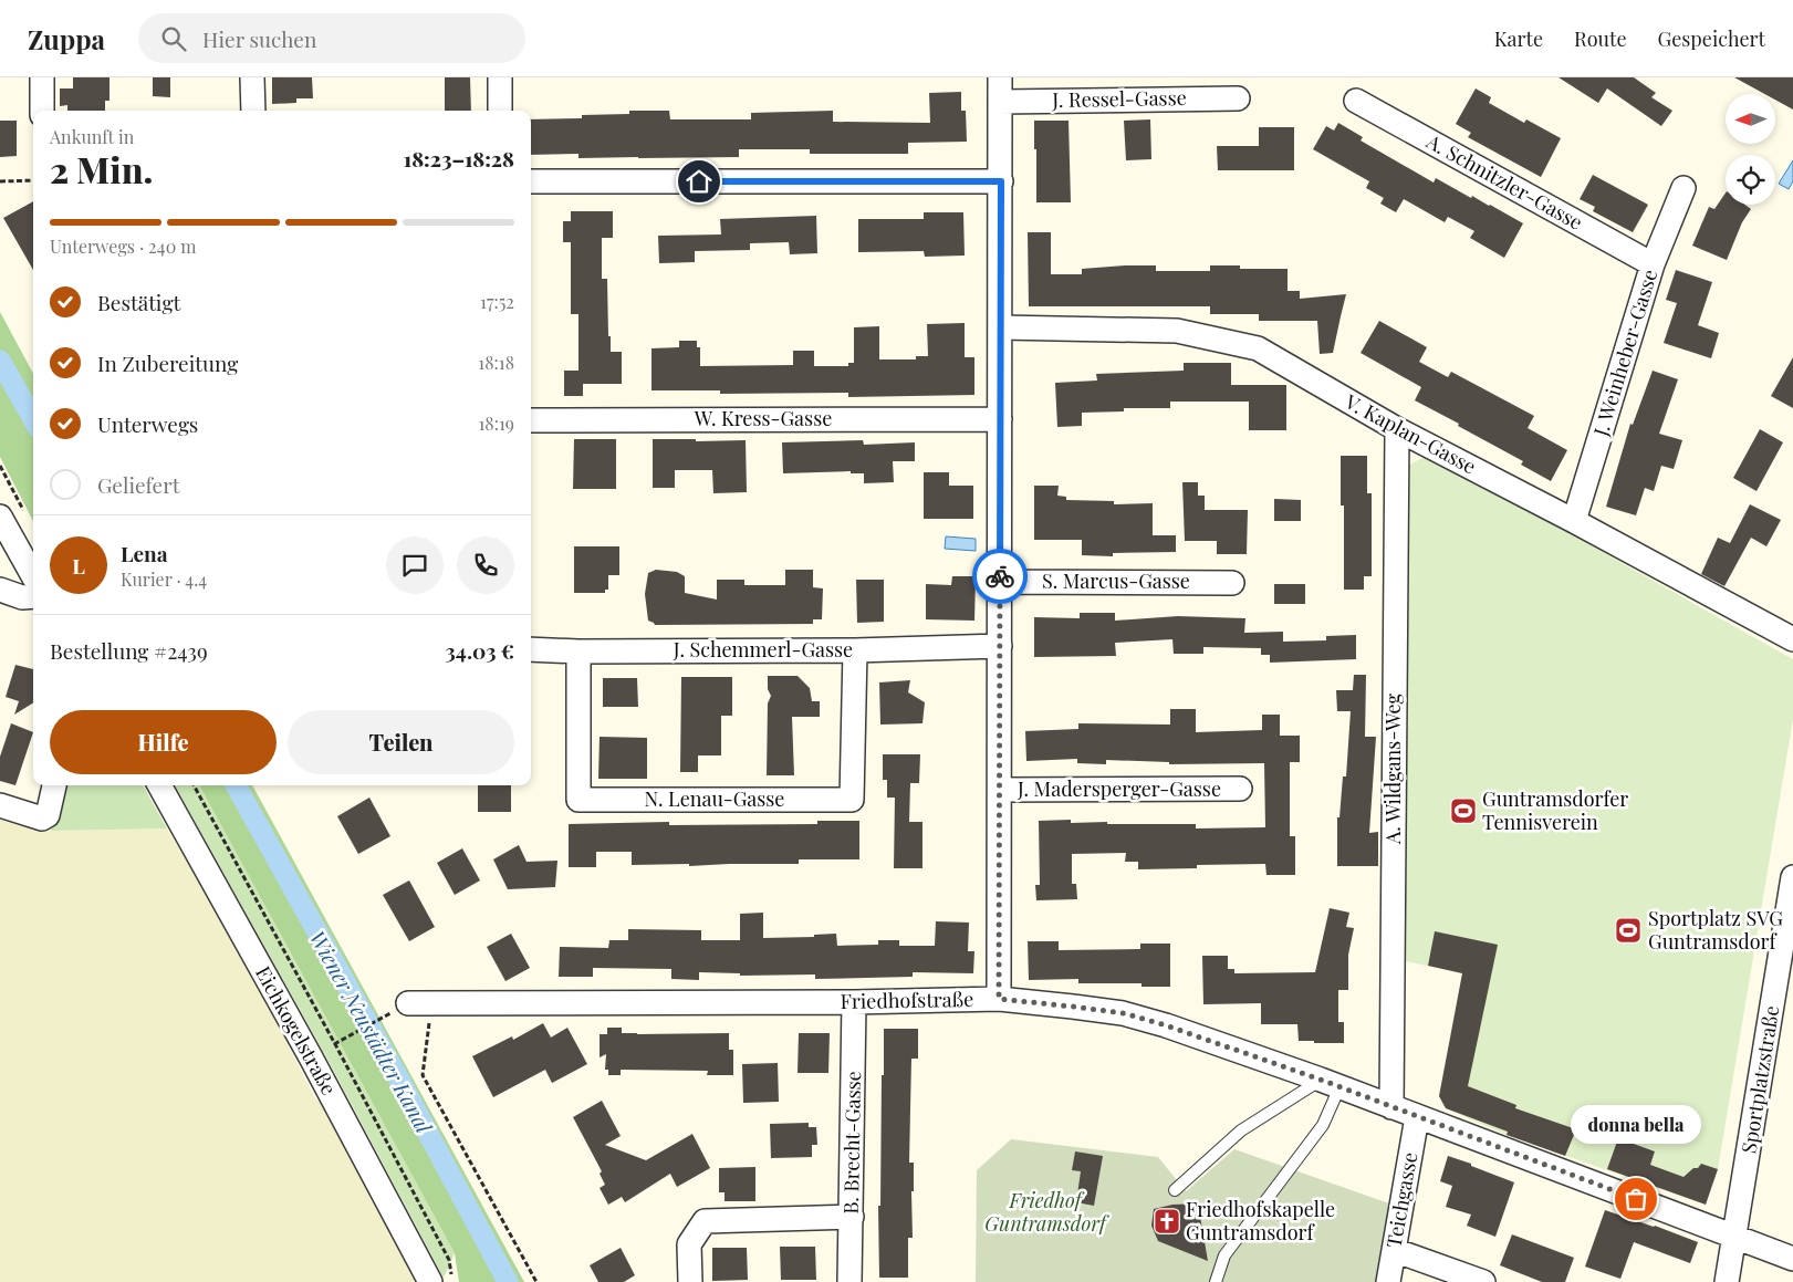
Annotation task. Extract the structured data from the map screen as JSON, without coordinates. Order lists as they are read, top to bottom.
{
  "streets": {
    "street": [
      "J. Ressel-Gasse",
      "A. Schnitzler-Gasse",
      "J. Weinheber-Gasse",
      "W. Kress-Gasse",
      "V. Kaplan-Gasse",
      "S. Marcus-Gasse",
      "J. Schemmerl-Gasse",
      "A. Wildgans-Weg",
      "J. Madersperger-Gasse",
      "N. Lenau-Gasse",
      "Friedhofstraße",
      "Eichkogelstraße",
      "Sportplatzstraße",
      "B. Brecht-Gasse",
      "Teichgasse"
    ]
  },
  "crossings": [
    ["A. Schnitzler-Gasse", "J. Weinheber-Gasse"],
    ["J. Weinheber-Gasse", "V. Kaplan-Gasse"],
    ["V. Kaplan-Gasse", "A. Wildgans-Weg"],
    ["J. Schemmerl-Gasse", "N. Lenau-Gasse"],
    ["A. Wildgans-Weg", "Friedhofstraße"],
    ["Friedhofstraße", "Sportplatzstraße"],
    ["Friedhofstraße", "B. Brecht-Gasse"],
    ["Friedhofstraße", "Teichgasse"]
  ],
  "water": ["Wiener Neustädter Kanal"],
  "parks": ["Friedhof Guntramsdorf"],
  "places": {
    "sports": ["Guntramsdorfer Tennisverein", "Sportplatz SVG Guntramsdorf"],
    "other": ["donna bella"],
    "church": ["Friedhofskapelle Guntramsdorf"]
  },
  "north": "left",
  "page": {
    "header": "Zuppa",
    "search": "Hier suchen",
    "nav": ["Karte", "Route", "Gespeichert"],
    "heading": ["2 Min.", "Ankunft in", "18:23–18:28"],
    "panel": [
      "Lena",
      "Kurier · 4.4",
      "Bestellung #2439",
      "34.03 €"
    ],
    "bar": "Unterwegs · 240 m",
    "list": [
      ["Bestätigt", "17:52"],
      ["In Zubereitung", "18:18"],
      ["Unterwegs", "18:19"],
      "Geliefert"
    ],
    "round": "L",
    "buttons": ["Hilfe", "Teilen"],
    "bubble": "donna bella"
  }
}
